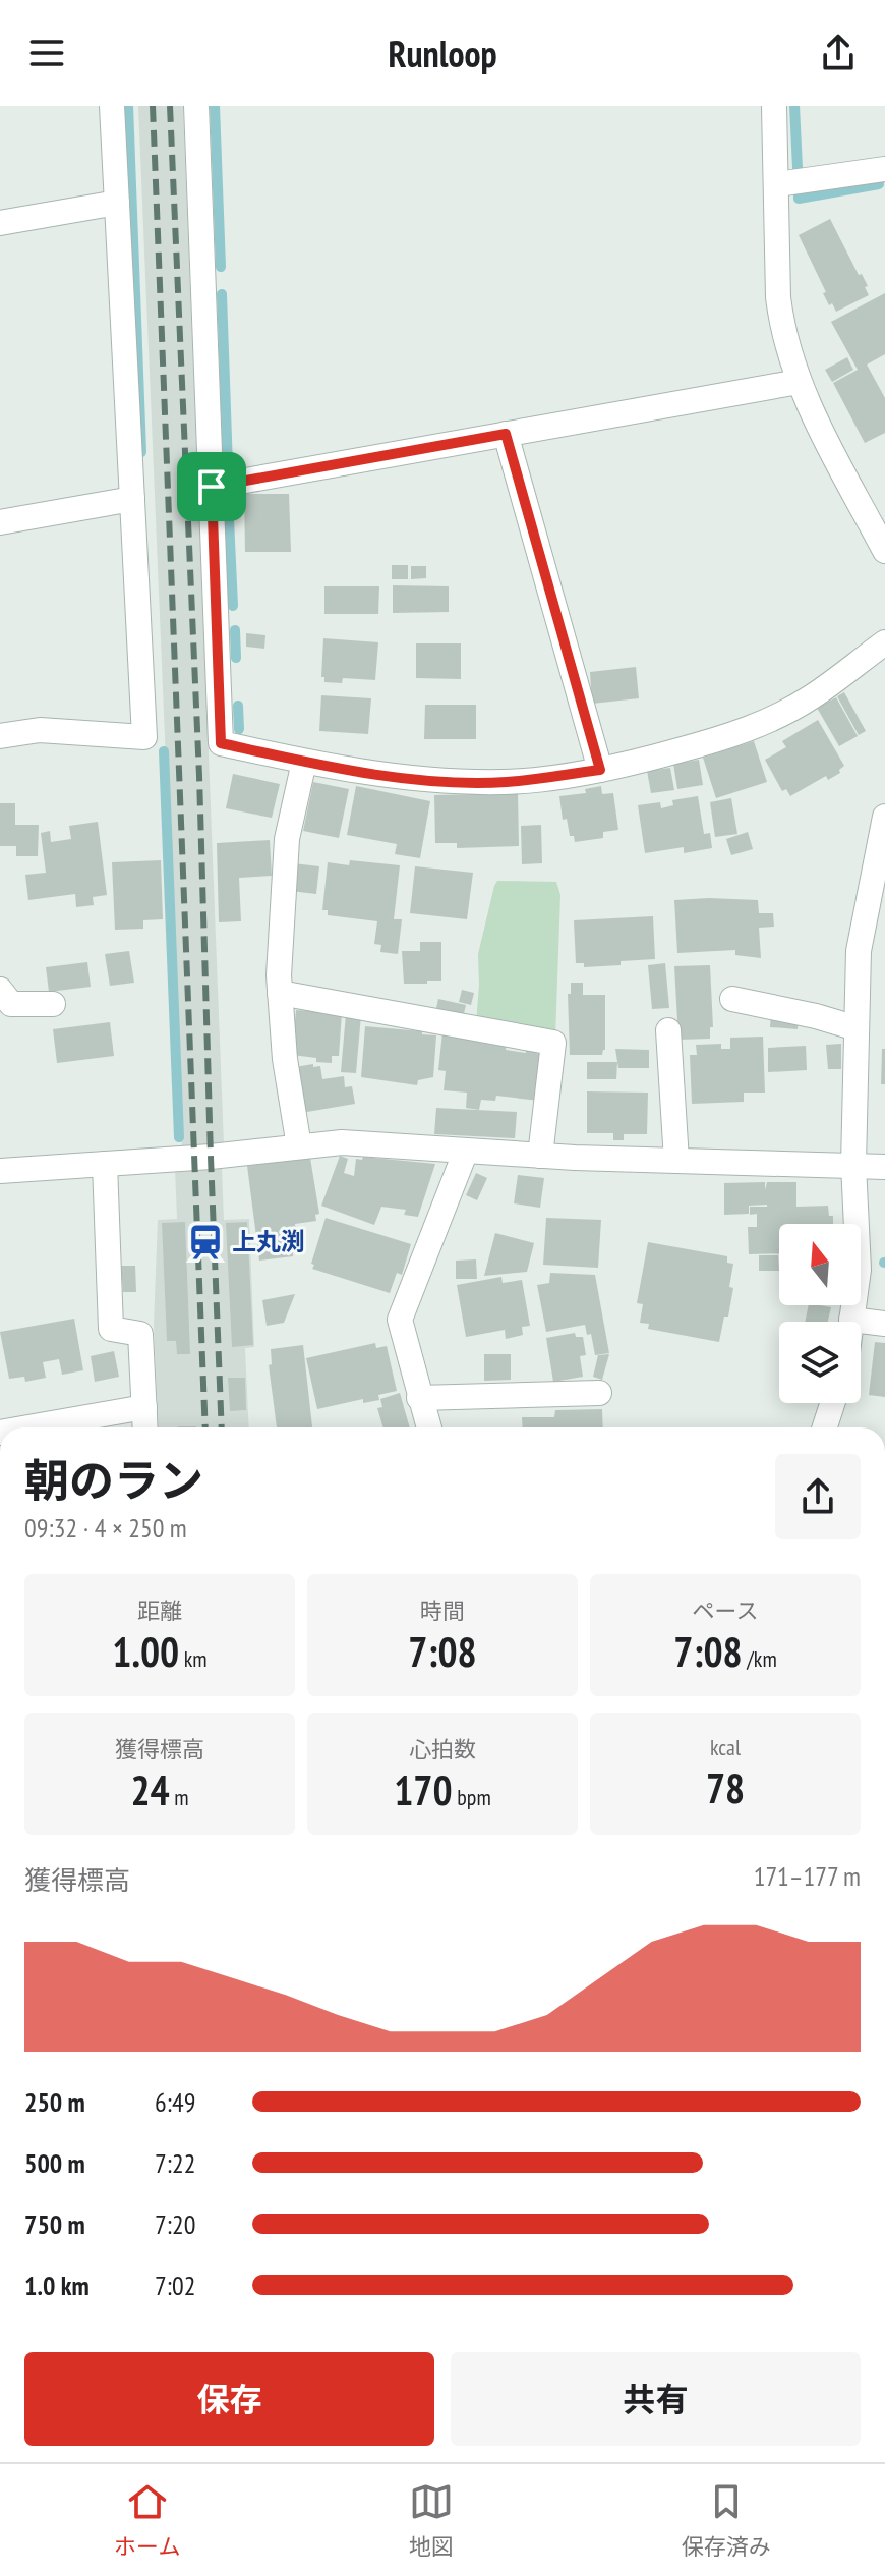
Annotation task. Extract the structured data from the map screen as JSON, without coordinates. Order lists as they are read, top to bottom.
{
  "places": {
    "station": ["上丸渕"]
  },
  "north": "top",
  "page": {
    "header": "Runloop",
    "heading": ["朝のラン", "09:32 · 4 × 250 m"],
    "stats": [
      ["距離", "1.00 km"],
      ["時間", "7:08"],
      ["ペース", "7:08 /km"],
      ["獲得標高", "24 m"],
      ["心拍数", "170 bpm"],
      ["kcal", "78"]
    ],
    "chart": ["獲得標高", "171–177 m"],
    "list": [
      {
        "name": "250 m",
        "note": "6:49"
      },
      {
        "name": "500 m",
        "note": "7:22"
      },
      {
        "name": "750 m",
        "note": "7:20"
      },
      {
        "name": "1.0 km",
        "note": "7:02"
      }
    ],
    "buttons": ["保存", "共有"],
    "tabs": ["ホーム", "地図", "保存済み"]
  }
}
